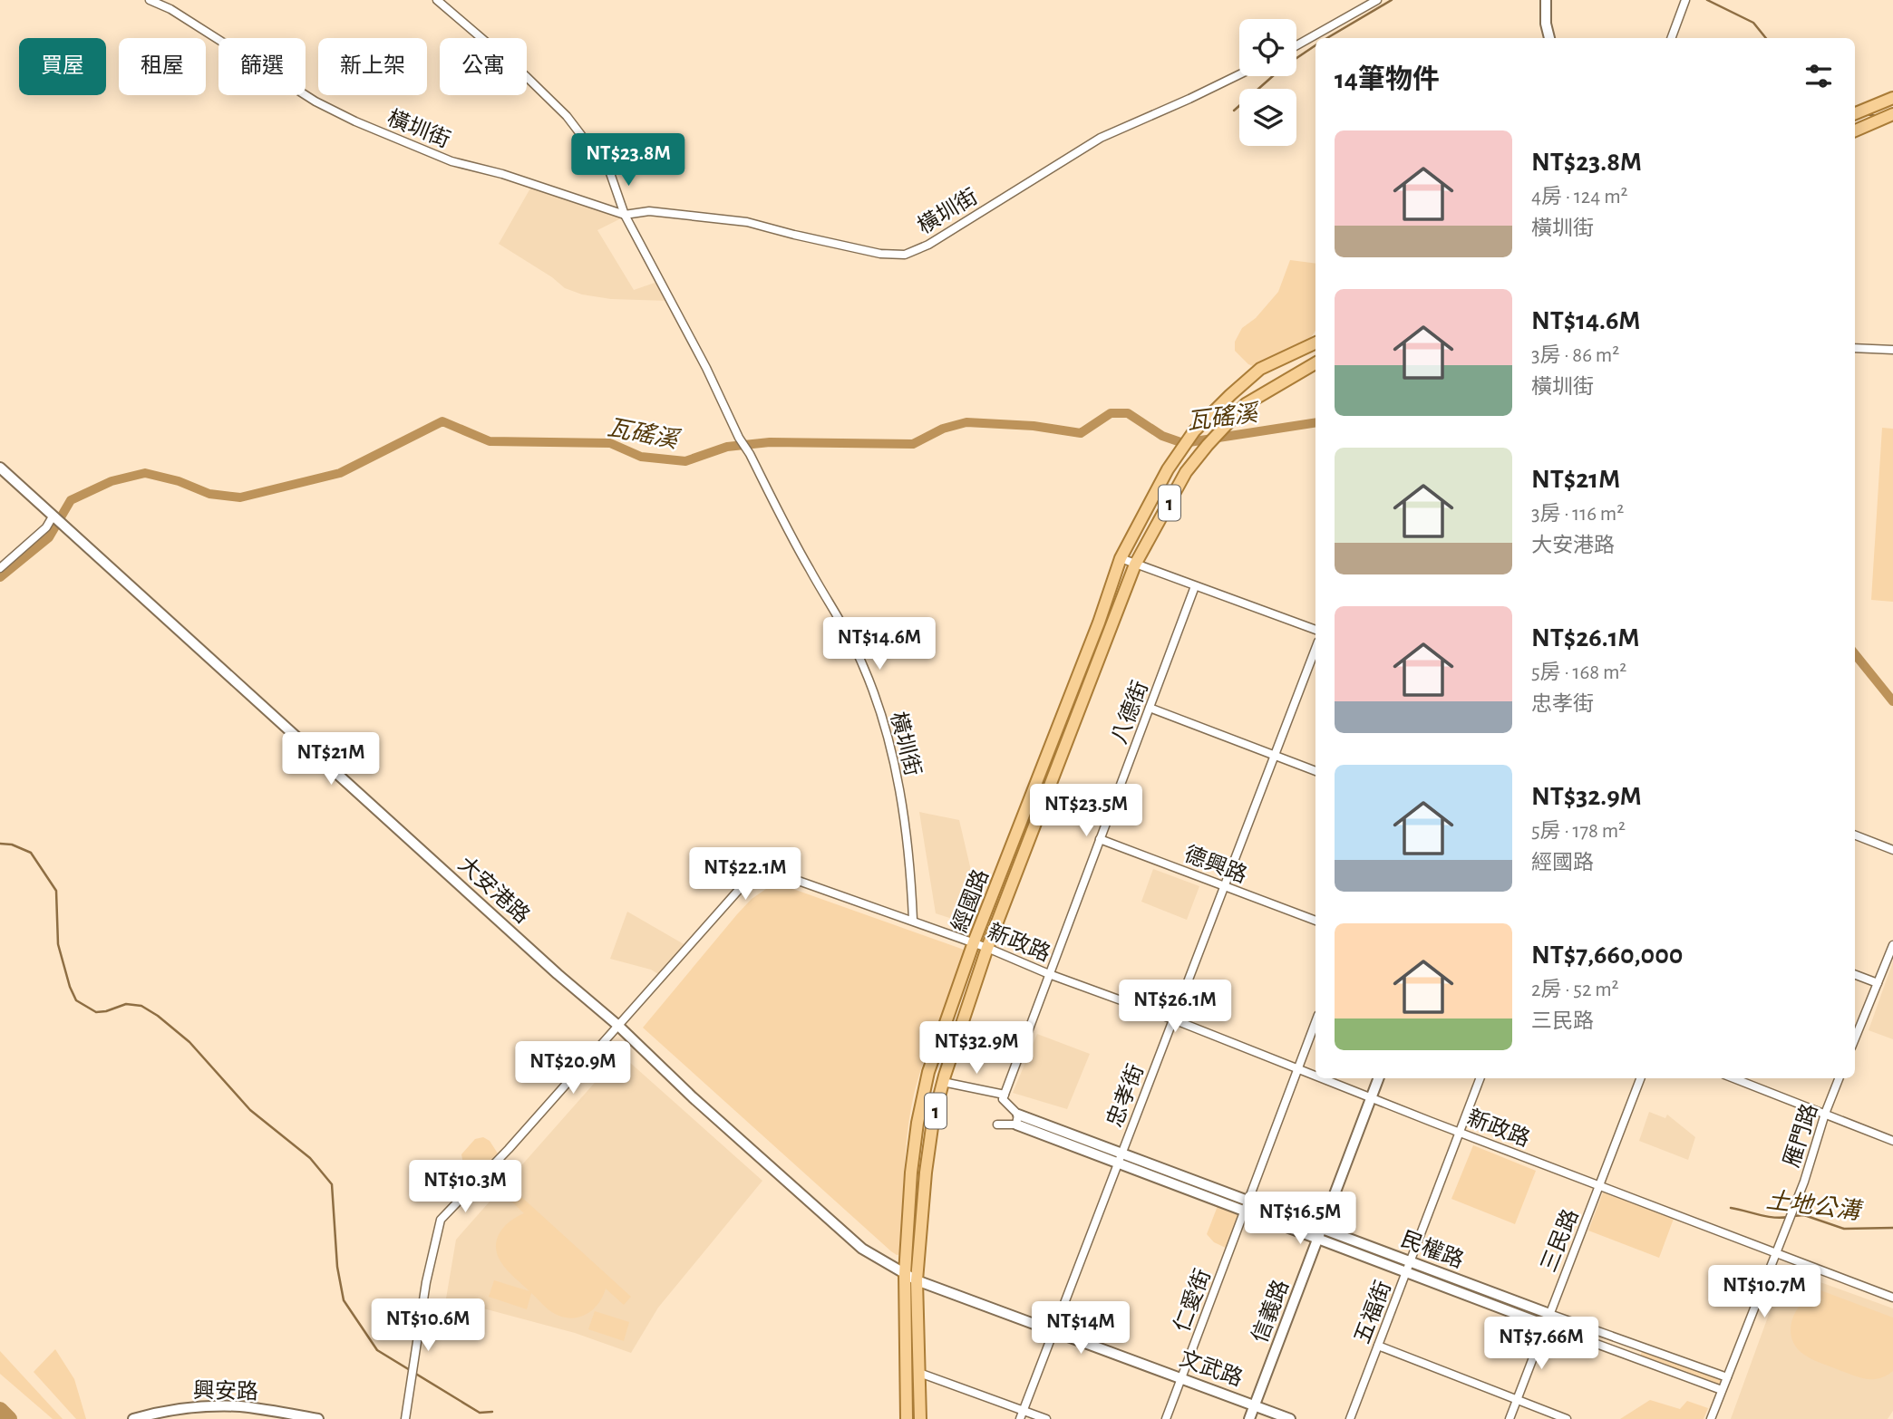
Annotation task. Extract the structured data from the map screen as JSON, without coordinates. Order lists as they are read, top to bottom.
{
  "streets": {
    "main road": ["1", "經國路"],
    "street": [
      "橫圳街",
      "八德街",
      "德興路",
      "大安港路",
      "新政路",
      "忠孝街",
      "雁門路",
      "三民路",
      "民權路",
      "仁愛街",
      "信義路",
      "五福街",
      "文武路",
      "興安路"
    ]
  },
  "crossings": [
    ["橫圳街", "新政路"],
    ["八德街", "德興路"],
    ["八德街", "新政路"],
    ["德興路", "忠孝街"],
    ["大安港路", "經國路"],
    ["大安港路", "新政路"],
    ["大安港路", "文武路"],
    ["經國路", "新政路"],
    ["經國路", "文武路"],
    ["新政路", "忠孝街"],
    ["新政路", "雁門路"],
    ["新政路", "三民路"],
    ["新政路", "仁愛街"],
    ["新政路", "信義路"],
    ["新政路", "五福街"],
    ["忠孝街", "民權路"],
    ["忠孝街", "文武路"],
    ["雁門路", "民權路"],
    ["三民路", "民權路"],
    ["民權路", "仁愛街"],
    ["民權路", "信義路"],
    ["民權路", "五福街"],
    ["仁愛街", "文武路"],
    ["信義路", "文武路"]
  ],
  "water": ["瓦磘溪", "土地公溝"],
  "page": {
    "chip": [
      "買屋",
      "租屋",
      "篩選",
      "新上架",
      "公寓"
    ],
    "heading": "14筆物件",
    "list": [
      {
        "name": "NT$23.8M",
        "note": "4房 · 124 m² · 橫圳街"
      },
      {
        "name": "NT$14.6M",
        "note": "3房 · 86 m² · 橫圳街"
      },
      {
        "name": "NT$21M",
        "note": "3房 · 116 m² · 大安港路"
      },
      {
        "name": "NT$26.1M",
        "note": "5房 · 168 m² · 忠孝街"
      },
      {
        "name": "NT$32.9M",
        "note": "5房 · 178 m² · 經國路"
      },
      {
        "name": "NT$7,660,000",
        "note": "2房 · 52 m² · 三民路"
      }
    ],
    "price": [
      "NT$23.8M",
      "NT$14.6M",
      "NT$21M",
      "NT$23.5M",
      "NT$22.1M",
      "NT$26.1M",
      "NT$32.9M",
      "NT$20.9M",
      "NT$10.3M",
      "NT$16.5M",
      "NT$10.7M",
      "NT$10.6M",
      "NT$14M",
      "NT$7.66M"
    ]
  }
}
